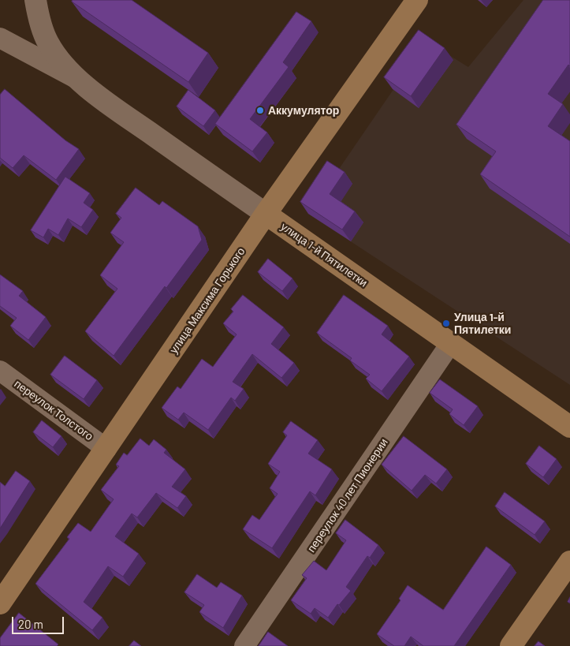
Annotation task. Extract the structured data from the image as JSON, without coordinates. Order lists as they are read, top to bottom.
{
  "streets": {
    "main road": ["улица 1-й Пятилетки", "улица Максима Горького"],
    "street": ["переулок Толстого", "переулок 40 лет Пионерии"]
  },
  "crossings": [
    ["улица 1-й Пятилетки", "улица Максима Горького"],
    ["улица 1-й Пятилетки", "переулок 40 лет Пионерии"],
    ["улица Максима Горького", "переулок Толстого"]
  ],
  "places": ["Аккумулятор", "Улица 1-й Пятилетки"],
  "scale_bar": "20 m"
}
